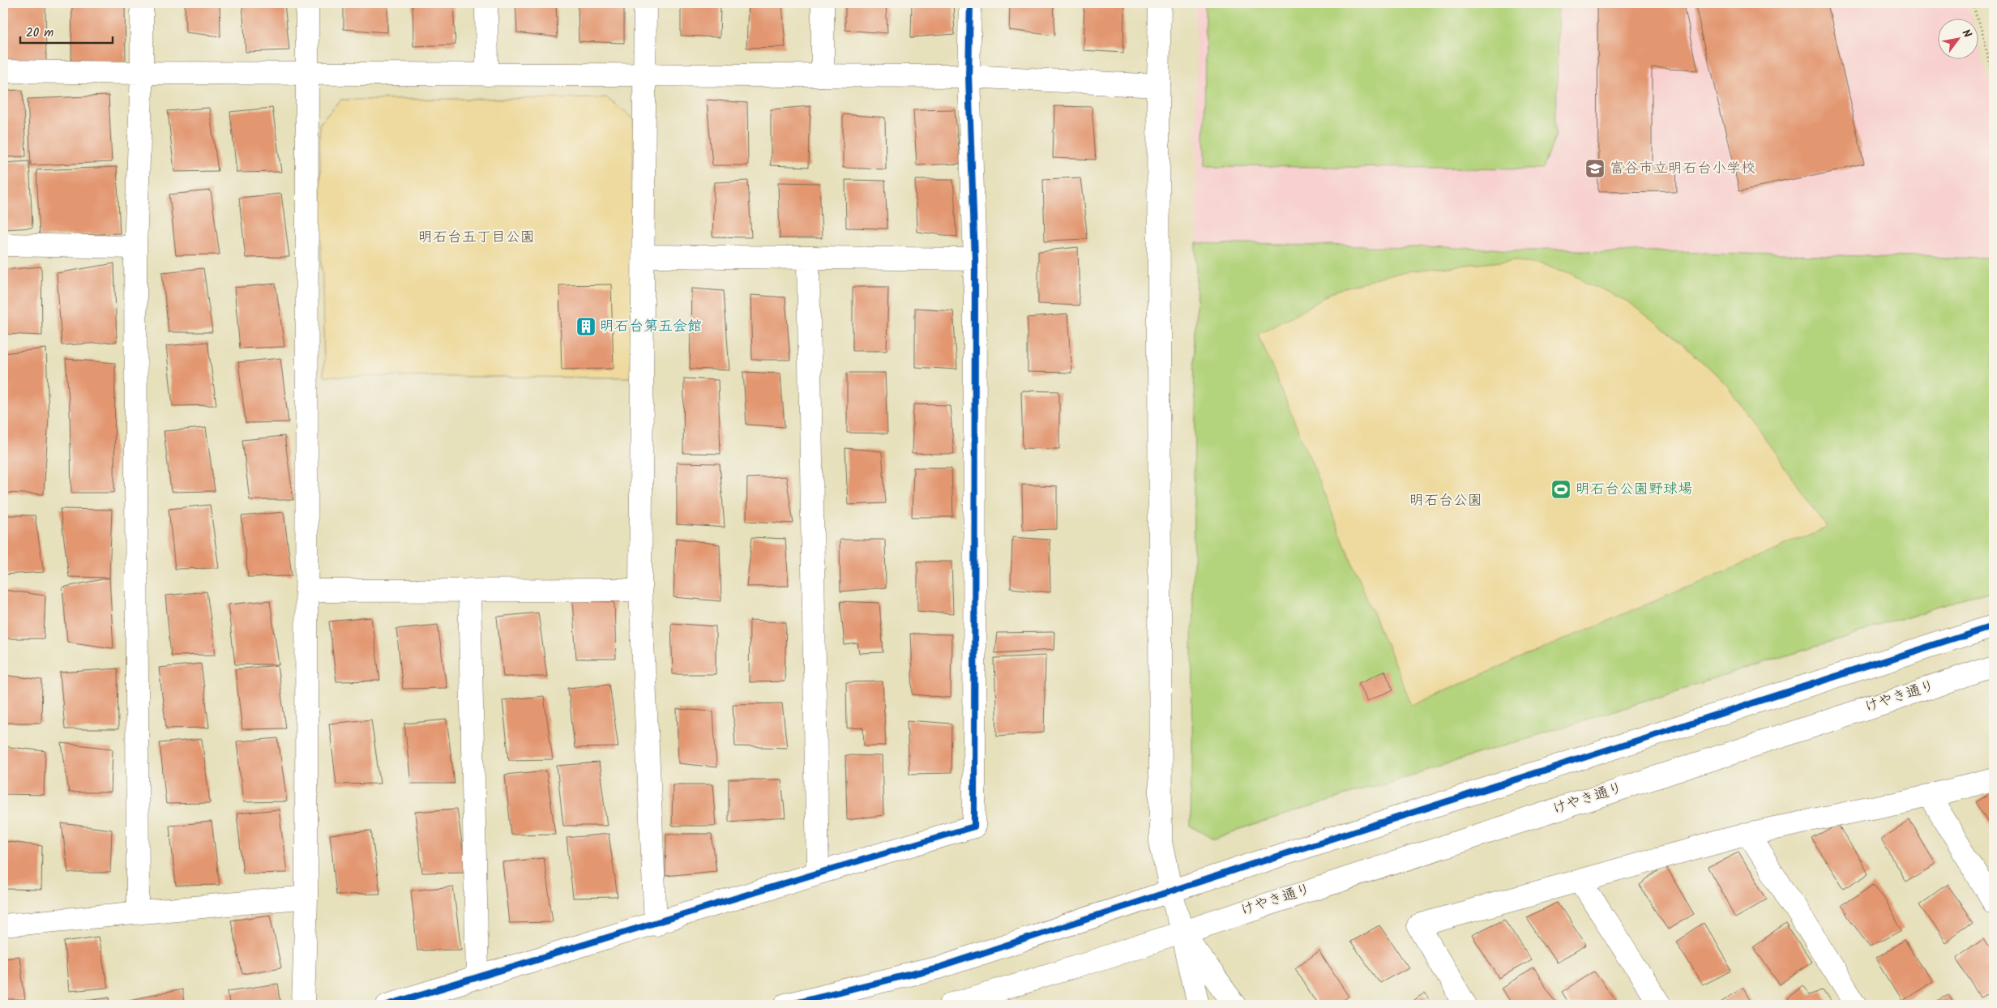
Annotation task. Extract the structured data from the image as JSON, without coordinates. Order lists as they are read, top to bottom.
{
  "streets": {
    "street": ["けやき通り"]
  },
  "parks": ["明石台五丁目公園", "明石台公園"],
  "places": {
    "school or university": ["富谷市立明石台小学校"],
    "building": ["明石台第五会館"],
    "sports": ["明石台公園野球場"]
  },
  "scale_bar": "20 m",
  "north": "top right"
}
